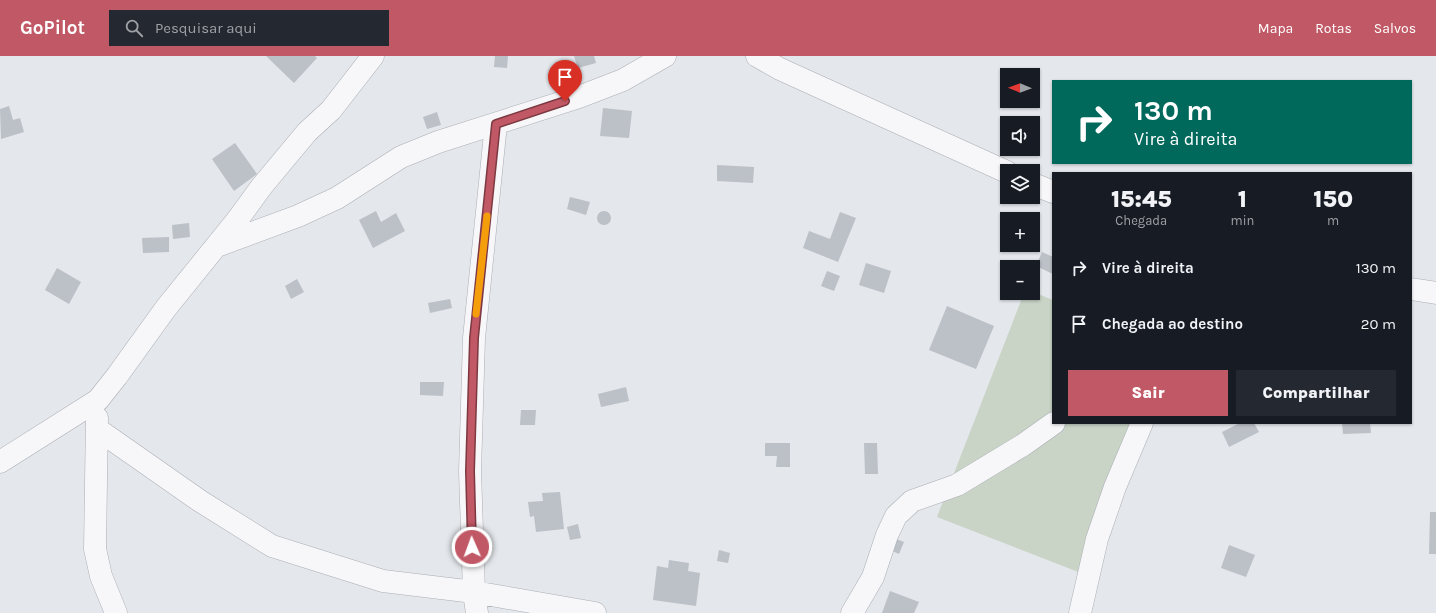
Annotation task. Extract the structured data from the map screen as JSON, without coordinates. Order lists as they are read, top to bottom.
{
  "north": "left",
  "page": {
    "header": "GoPilot",
    "search": "Pesquisar aqui",
    "nav": ["Mapa", "Rotas", "Salvos"],
    "map_buttons": ["+", "−"],
    "turn": ["130 m", "Vire à direita"],
    "eta": [
      "15:45",
      "Chegada",
      "1",
      "min",
      "150",
      "m"
    ],
    "list": [
      {
        "name": "Vire à direita",
        "value": "130 m"
      },
      {
        "name": "Chegada ao destino",
        "value": "20 m"
      }
    ],
    "buttons": ["Sair", "Compartilhar"]
  }
}
